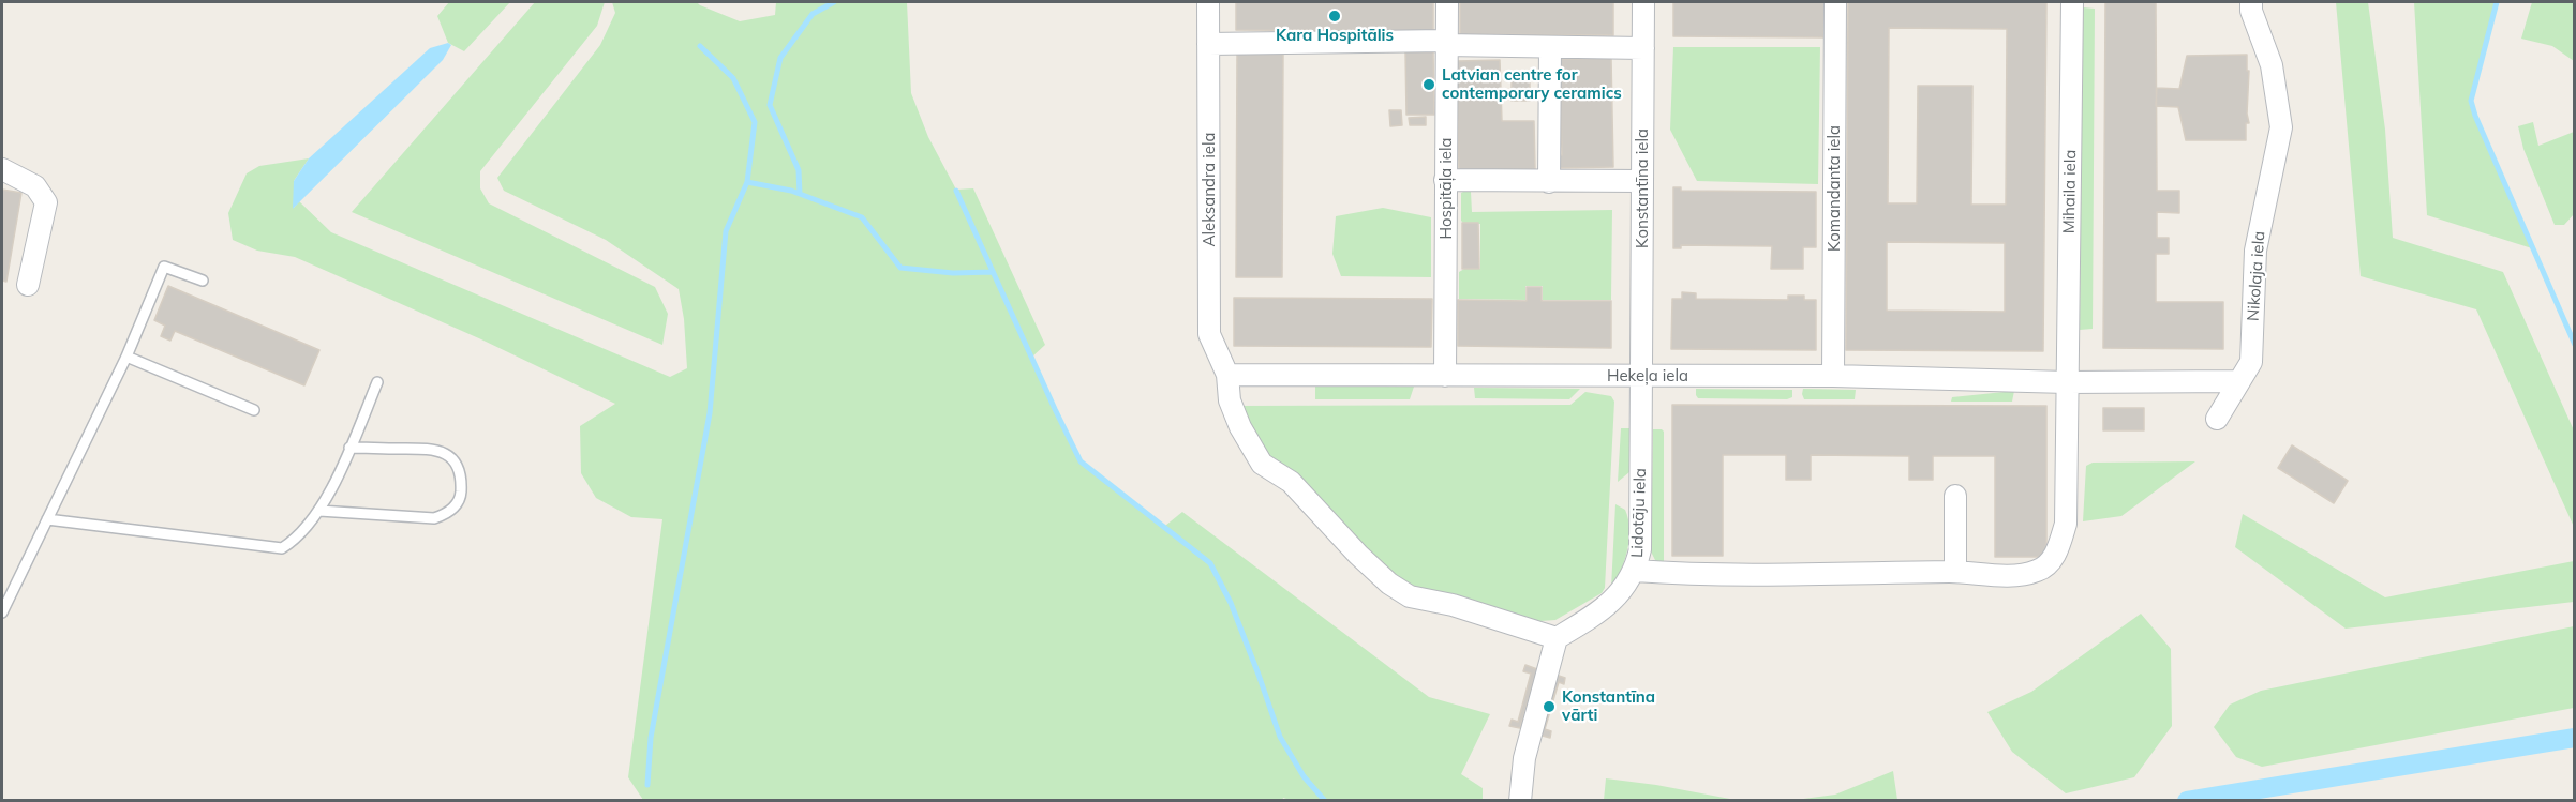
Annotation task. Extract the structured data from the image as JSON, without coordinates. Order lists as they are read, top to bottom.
{
  "streets": {
    "street": [
      "Hospitāļa iela",
      "Konstantīna iela",
      "Komandanta iela",
      "Aleksandra iela",
      "Mihaila iela",
      "Nikolaja iela",
      "Hekeļa iela",
      "Lidotāju iela"
    ]
  },
  "crossings": [
    ["Hospitāļa iela", "Hekeļa iela"],
    ["Konstantīna iela", "Hekeļa iela"],
    ["Konstantīna iela", "Lidotāju iela"],
    ["Komandanta iela", "Hekeļa iela"],
    ["Aleksandra iela", "Hekeļa iela"],
    ["Aleksandra iela", "Lidotāju iela"],
    ["Mihaila iela", "Hekeļa iela"],
    ["Mihaila iela", "Lidotāju iela"],
    ["Hekeļa iela", "Lidotāju iela"]
  ],
  "places": ["Kara Hospitālis", "Latvian centre for contemporary ceramics", "Konstantīna vārti"]
}
